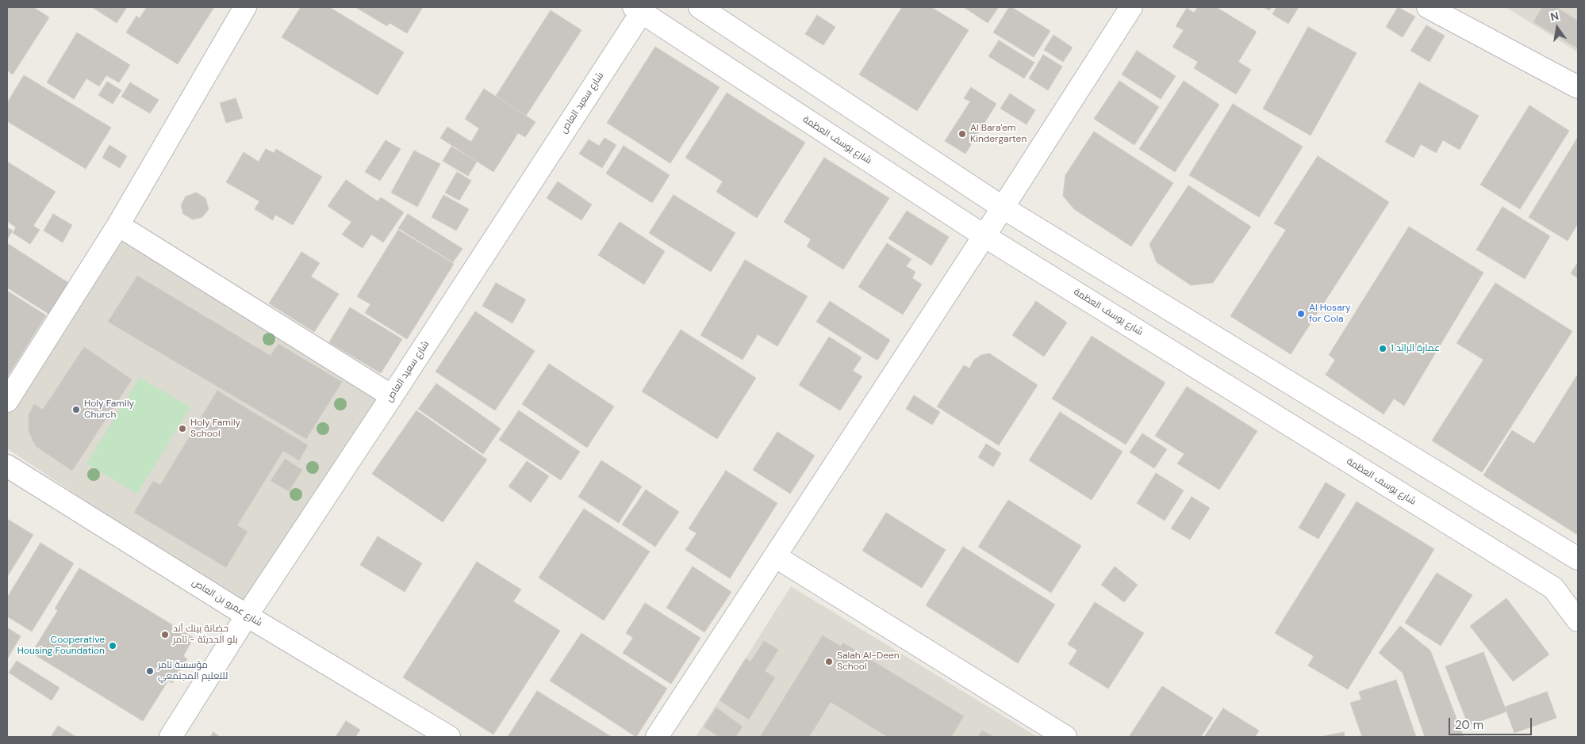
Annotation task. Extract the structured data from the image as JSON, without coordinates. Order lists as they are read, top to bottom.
{
  "streets": {
    "street": ["شارع سعيد العاص", "شارع يوسف العظمة", "شارع عمرو بن العاص"]
  },
  "crossings": [
    ["شارع سعيد العاص", "شارع يوسف العظمة"],
    ["شارع سعيد العاص", "شارع عمرو بن العاص"]
  ],
  "places": [
    "Al Bara'em Kindergarten",
    "Al Hosary for Cola",
    "عمارة الرائد 1",
    "Holy Family Church",
    "Holy Family School",
    "حضانة بينك آند بلو الحديثة - تامر",
    "Cooperative Housing Foundation",
    "Salah Al-Deen School",
    "مؤسسة تامر للتعليم المجتمعي"
  ],
  "scale_bar": "20 m",
  "north": "top"
}
